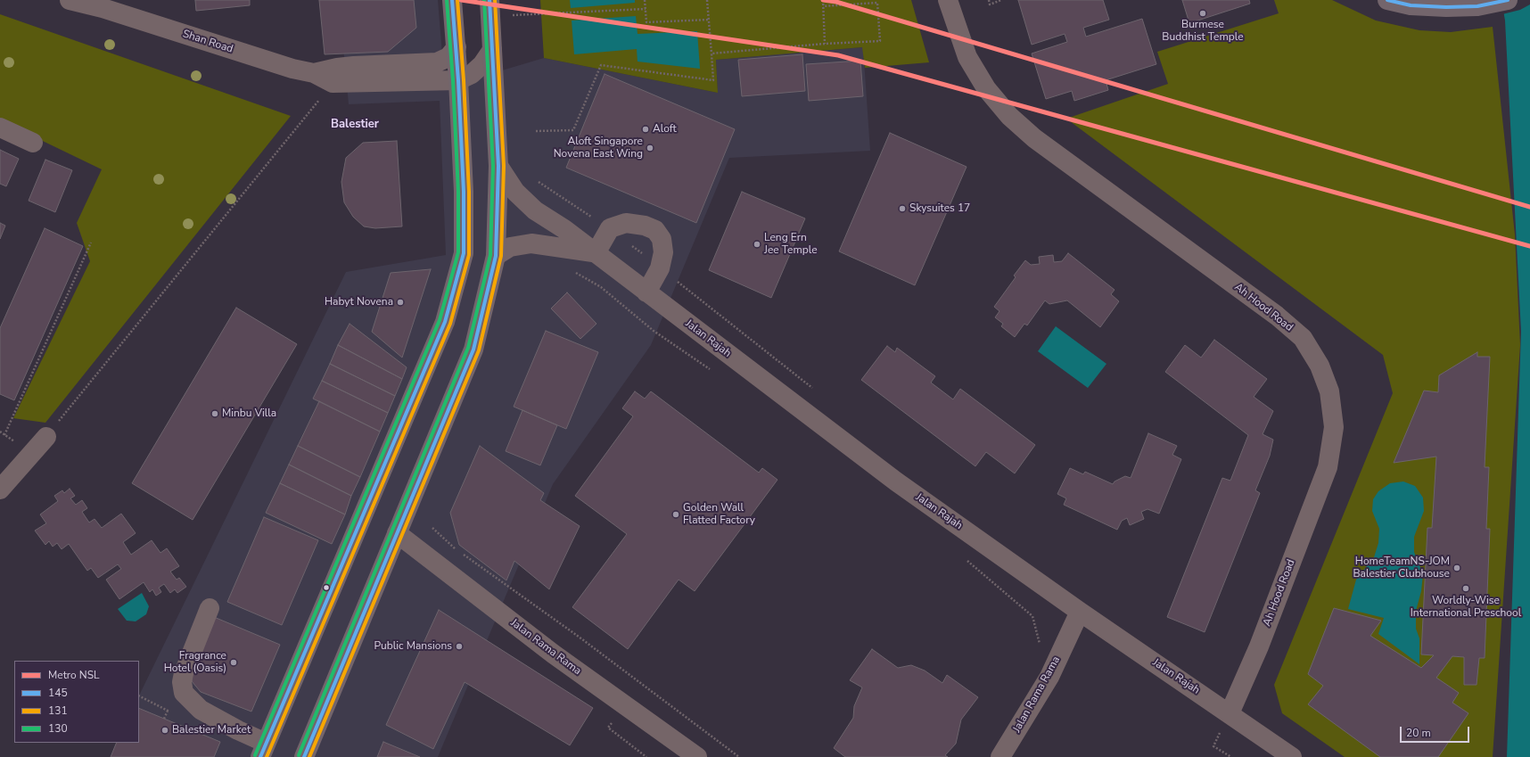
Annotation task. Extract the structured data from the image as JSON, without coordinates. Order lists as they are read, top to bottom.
{
  "streets": {
    "street": [
      "Shan Road",
      "Ah Hood Road",
      "Jalan Rajah",
      "Jalan Rama Rama"
    ]
  },
  "crossings": [
    ["Ah Hood Road", "Jalan Rajah"],
    ["Jalan Rajah", "Jalan Rama Rama"]
  ],
  "districts": ["Balestier"],
  "places": [
    "Burmese Buddhist Temple",
    "Aloft",
    "Aloft Singapore Novena East Wing",
    "Skysuites 17",
    "Leng Ern Jee Temple",
    "Habyt Novena",
    "Minbu Villa",
    "Golden Wall Flatted Factory",
    "HomeTeamNS-JOM Balestier Clubhouse",
    "Worldly-Wise International Preschool",
    "Public Mansions",
    "Fragrance Hotel (Oasis)",
    "Balestier Market"
  ],
  "lines": [
    "metro line NSL",
    "transit line 145",
    "transit line 131",
    "transit line 130"
  ],
  "legend": [
    "Metro NSL",
    "145",
    "131",
    "130"
  ],
  "scale_bar": "20 m"
}
